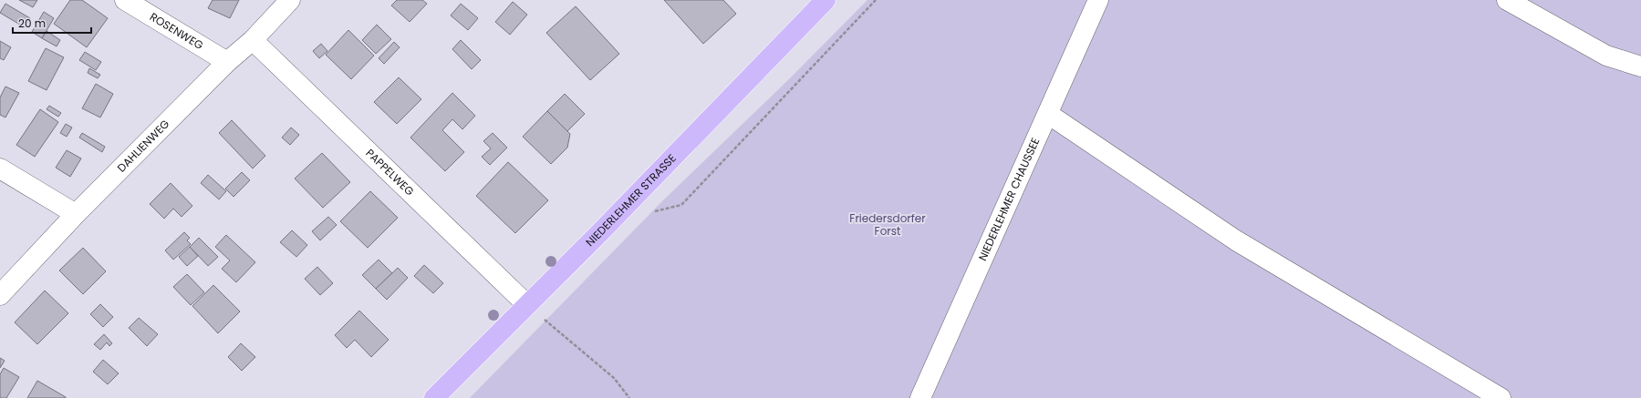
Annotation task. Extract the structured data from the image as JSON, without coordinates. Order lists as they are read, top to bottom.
{
  "streets": {
    "main road": ["NIEDERLEHMER STRASSE"],
    "street": [
      "ROSENWEG",
      "DAHLIENWEG",
      "PAPPELWEG",
      "NIEDERLEHMER CHAUSSEE"
    ]
  },
  "crossings": [
    ["ROSENWEG", "DAHLIENWEG"],
    ["DAHLIENWEG", "PAPPELWEG"],
    ["PAPPELWEG", "NIEDERLEHMER STRASSE"]
  ],
  "parks": ["Friedersdorfer Forst"],
  "scale_bar": "20 m"
}
